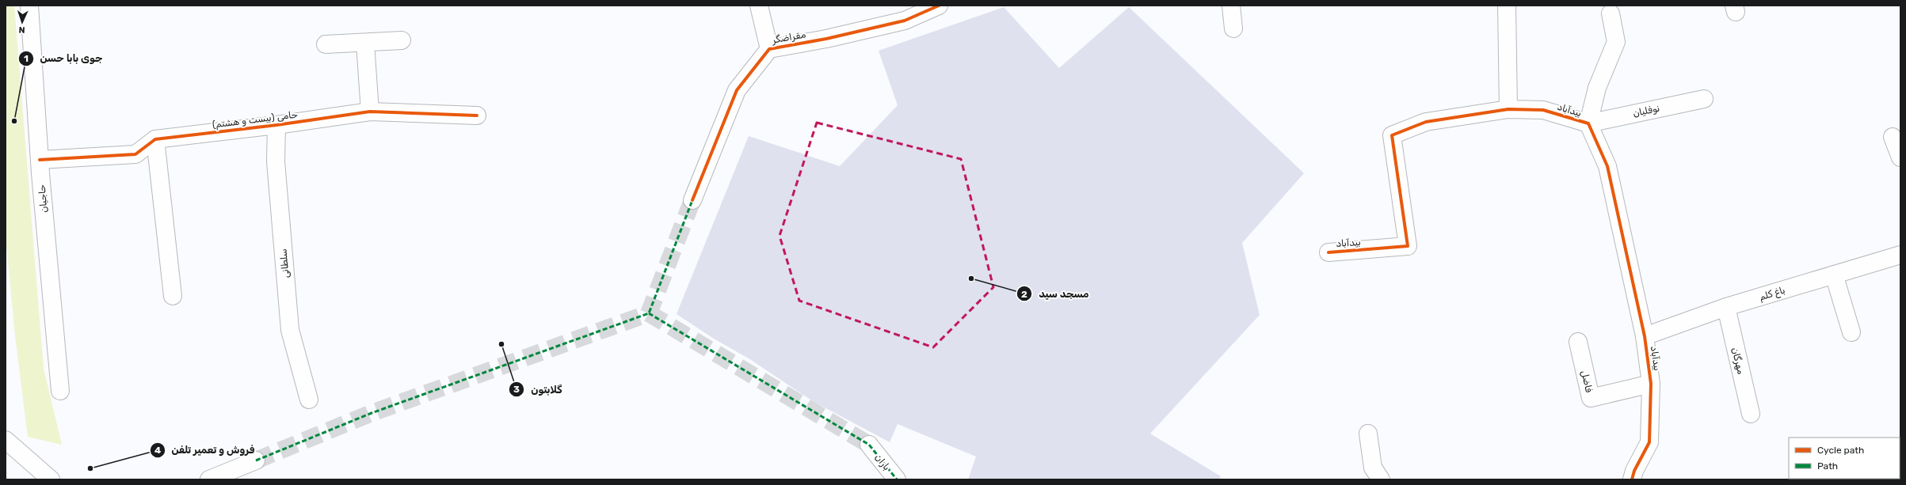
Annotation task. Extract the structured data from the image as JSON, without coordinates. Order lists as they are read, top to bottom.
{
  "streets": {
    "street": [
      "مقراضگر",
      "بیدآباد",
      "نوفلیان",
      "حامی (بیست و هشتم)",
      "حاجیان",
      "سلطانی",
      "باغ کلم",
      "مهرگان",
      "فاضل",
      "باران"
    ]
  },
  "crossings": [
    ["بیدآباد", "نوفلیان"],
    ["بیدآباد", "باغ کلم"],
    ["بیدآباد", "فاضل"],
    ["حامی (بیست و هشتم)", "سلطانی"],
    ["باغ کلم", "مهرگان"]
  ],
  "places": [
    "جوی بابا حسن",
    "مسجد سید",
    "گلابتون",
    "فروش و تعمیر تلفن"
  ],
  "legend": ["Cycle path", "Path"],
  "north": "bottom"
}
